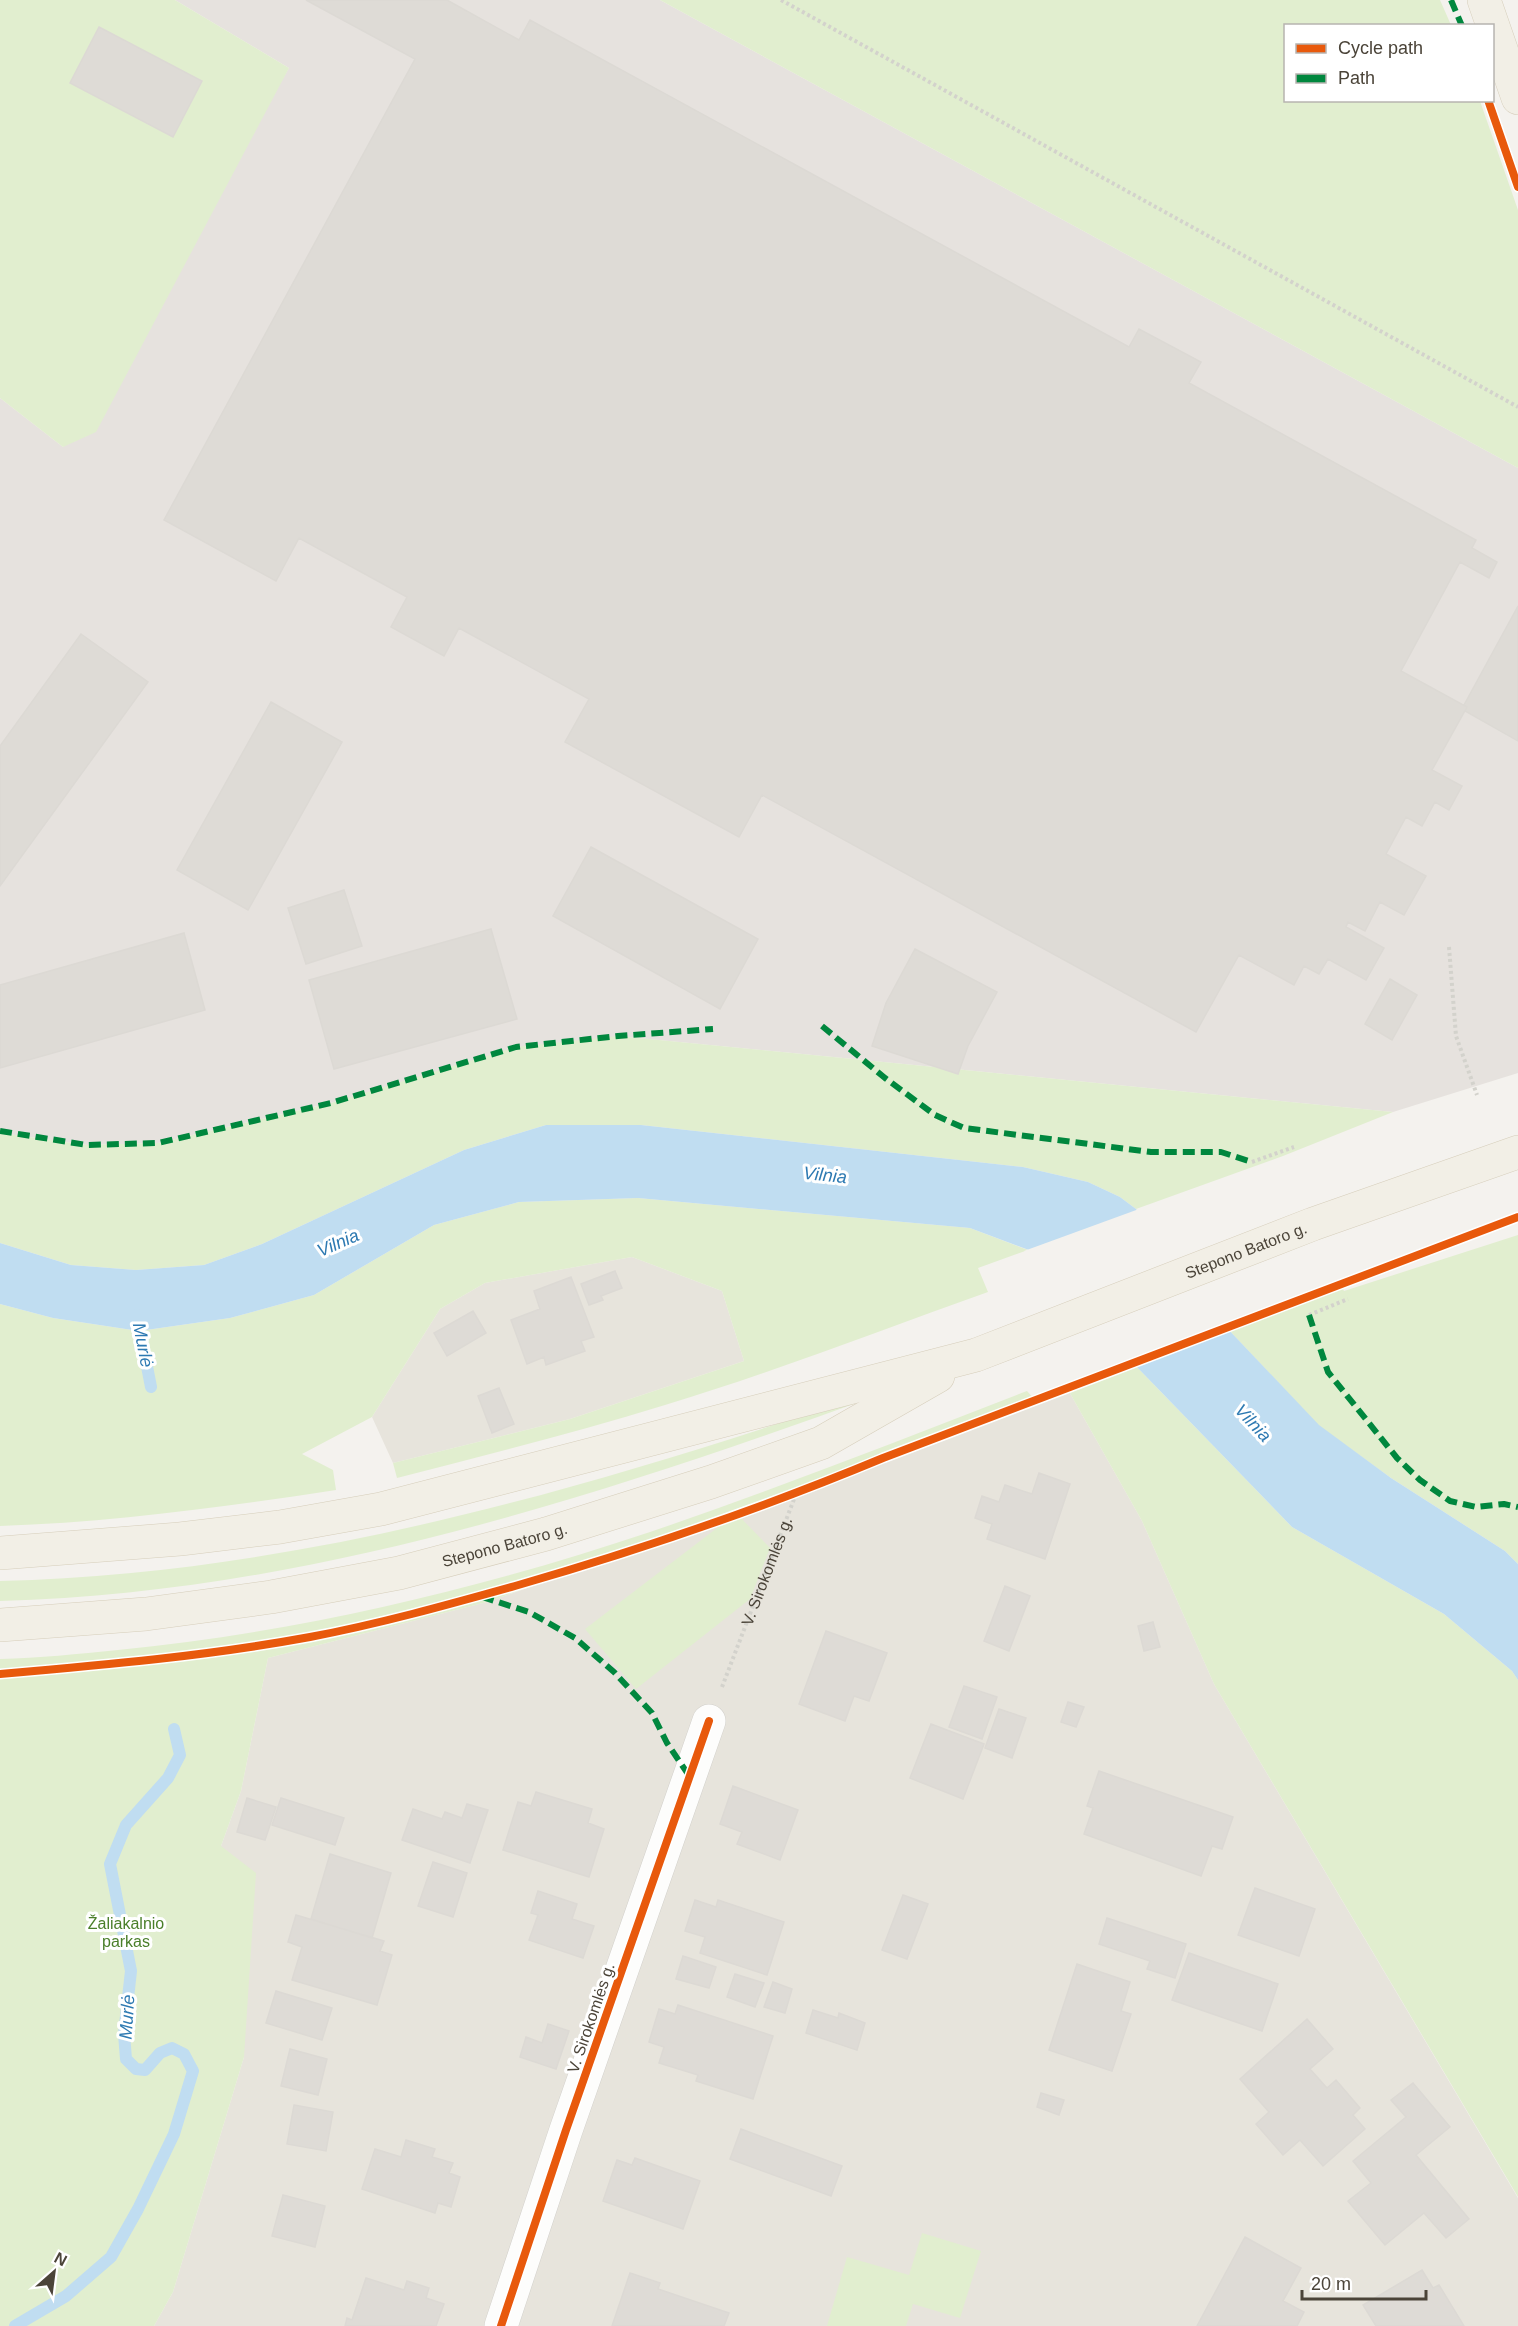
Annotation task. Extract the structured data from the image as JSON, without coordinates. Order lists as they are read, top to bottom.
{
  "streets": {
    "main road": ["Stepono Batoro g."],
    "street": ["V. Sirokomlės g."]
  },
  "water": ["Vilnia", "Murlė"],
  "parks": ["Žaliakalnio parkas"],
  "legend": ["Cycle path", "Path"],
  "scale_bar": "20 m",
  "north": "top right"
}
